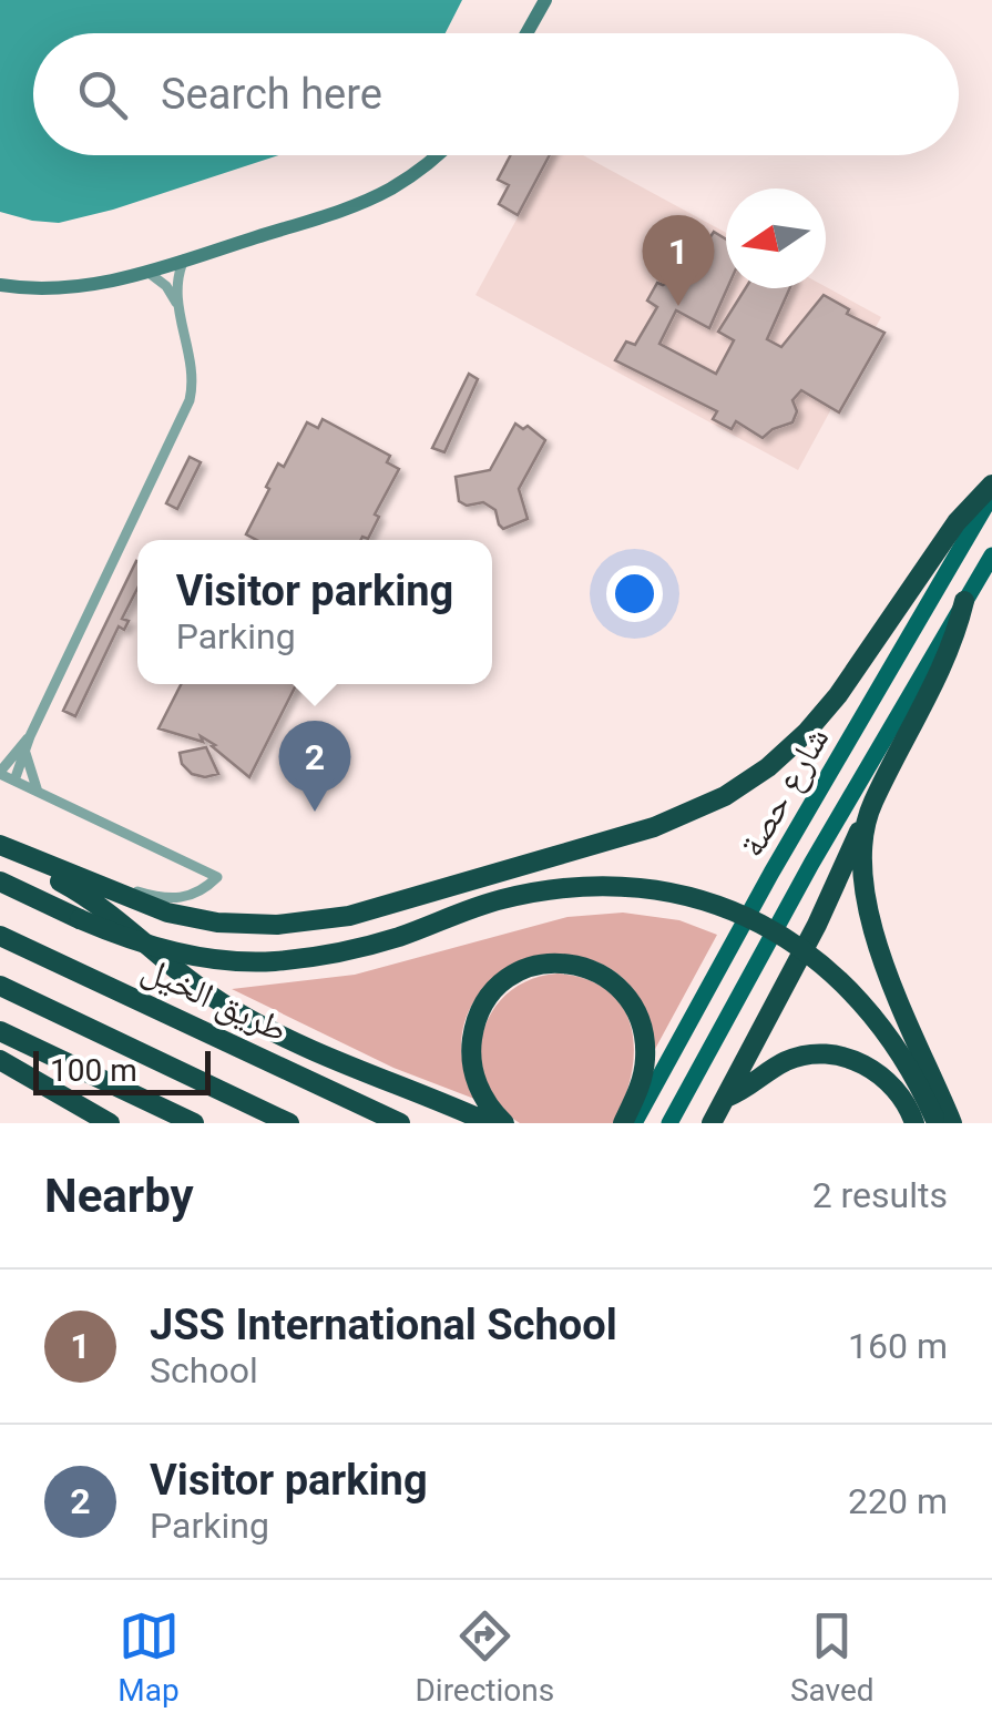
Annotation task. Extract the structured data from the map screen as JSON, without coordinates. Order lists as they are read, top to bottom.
{
  "streets": {
    "highway": ["طريق الخيل"],
    "main road": ["شارع حصة"]
  },
  "scale_bar": "100 m",
  "north": "left",
  "page": {
    "search": "Search here",
    "pins": ["1", "2"],
    "popup": ["Visitor parking", "Parking"],
    "scale": "100 m",
    "heading": ["Nearby", "2 results"],
    "list": [
      {
        "mark": "1",
        "name": "JSS International School",
        "note": "School",
        "value": "160 m"
      },
      {
        "mark": "2",
        "name": "Visitor parking",
        "note": "Parking",
        "value": "220 m"
      }
    ],
    "nav": ["Map", "Directions", "Saved"]
  }
}
